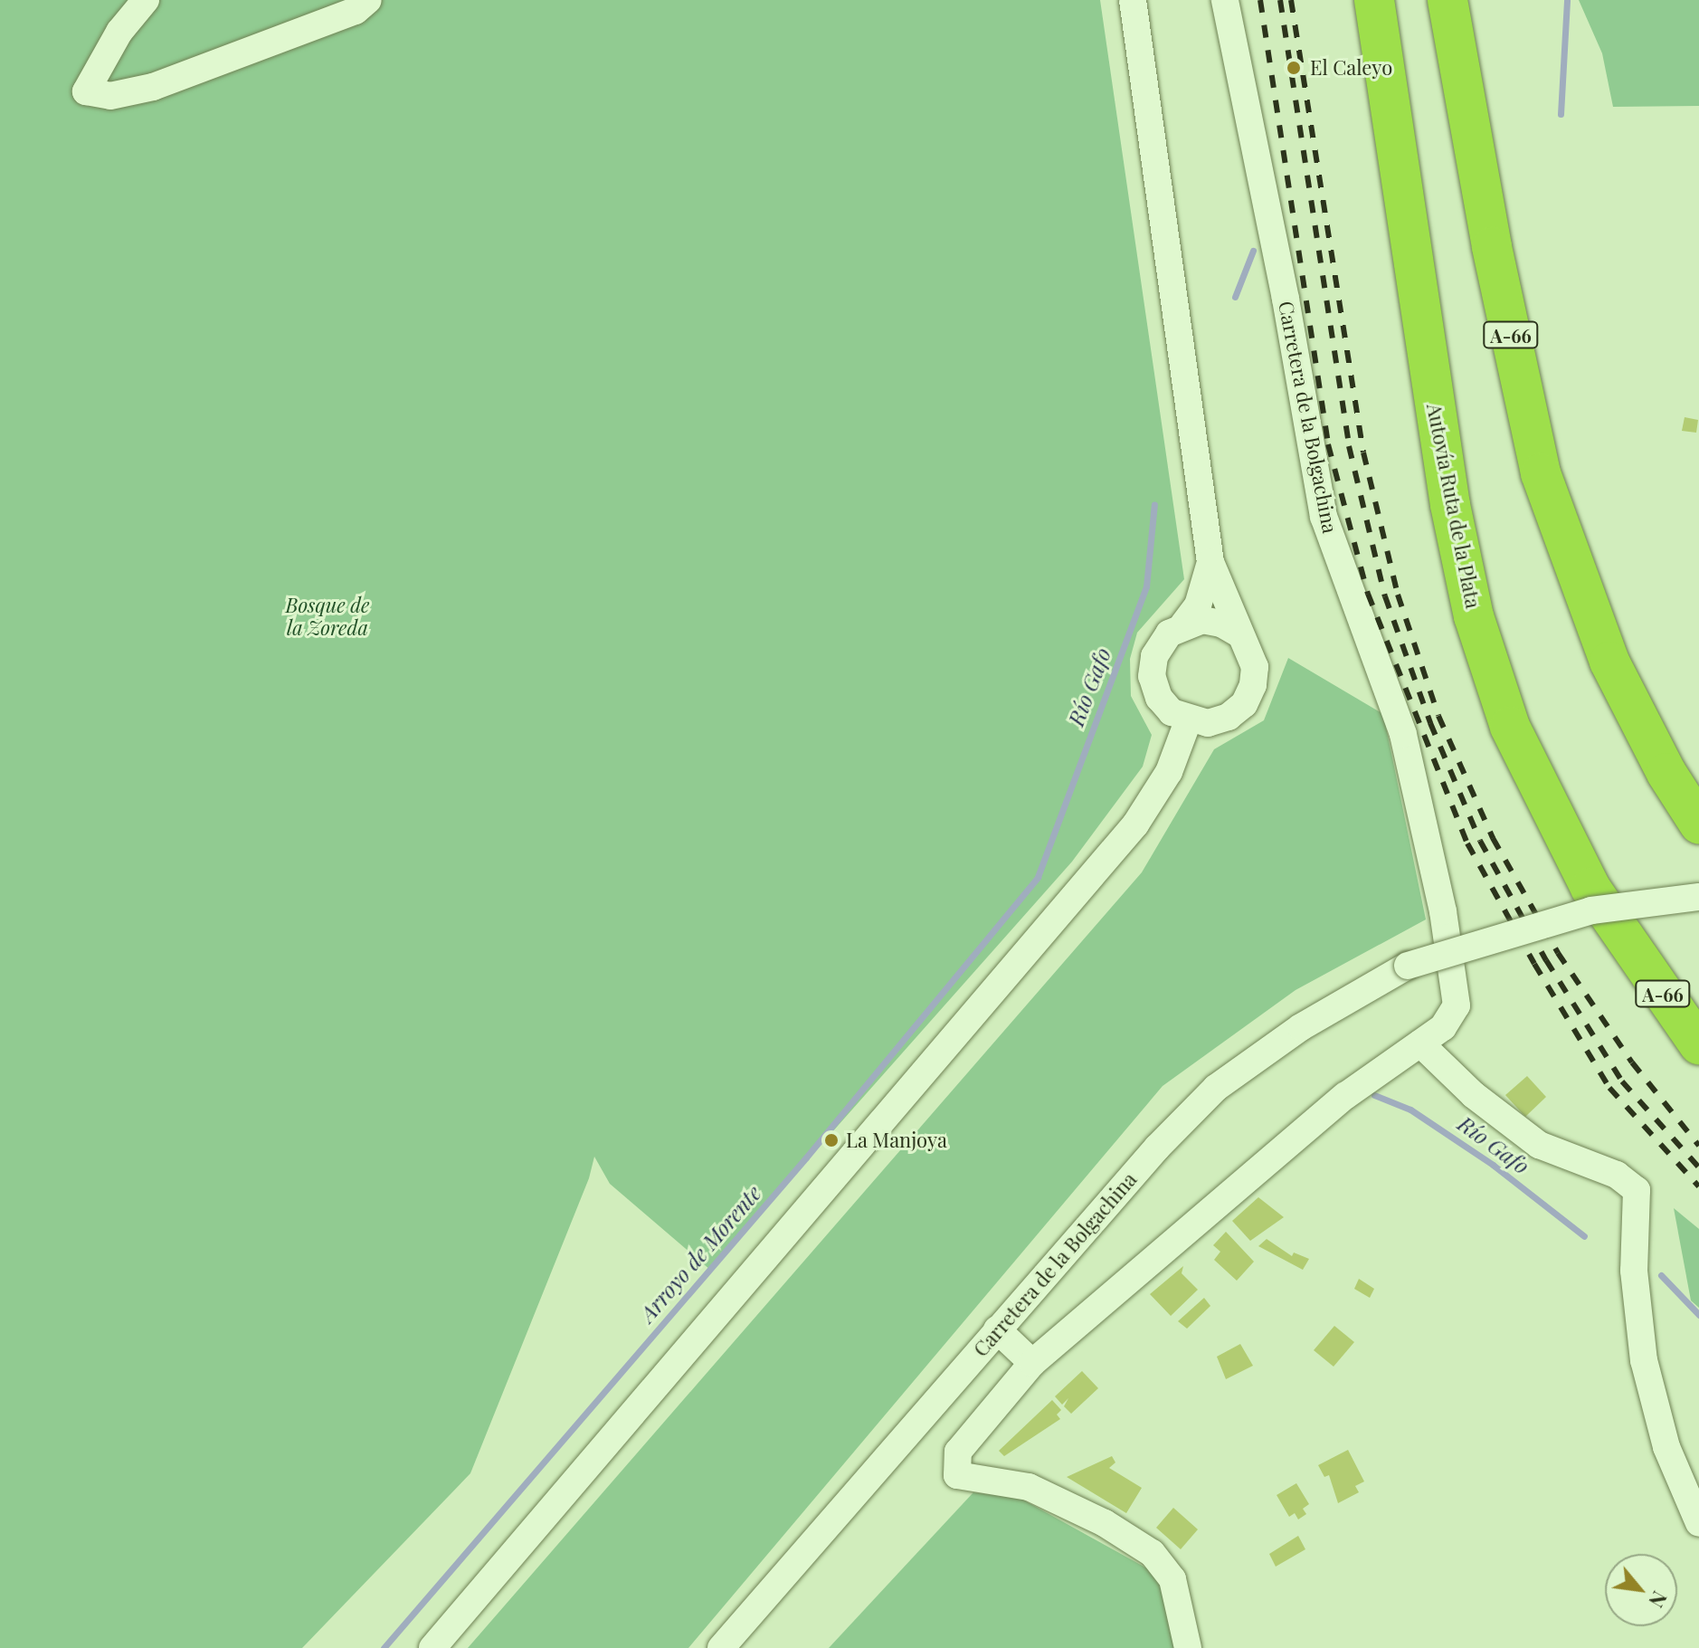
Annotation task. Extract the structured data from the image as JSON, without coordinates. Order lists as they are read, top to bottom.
{
  "streets": {
    "highway": ["A-66", "Autovía Ruta de la Plata"],
    "street": ["Carretera de la Bolgachina"]
  },
  "water": ["Río Gafo", "Arroyo de Morente"],
  "parks": ["Bosque de la Zoreda"],
  "places": ["El Caleyo", "La Manjoya"],
  "north": "bottom right"
}
